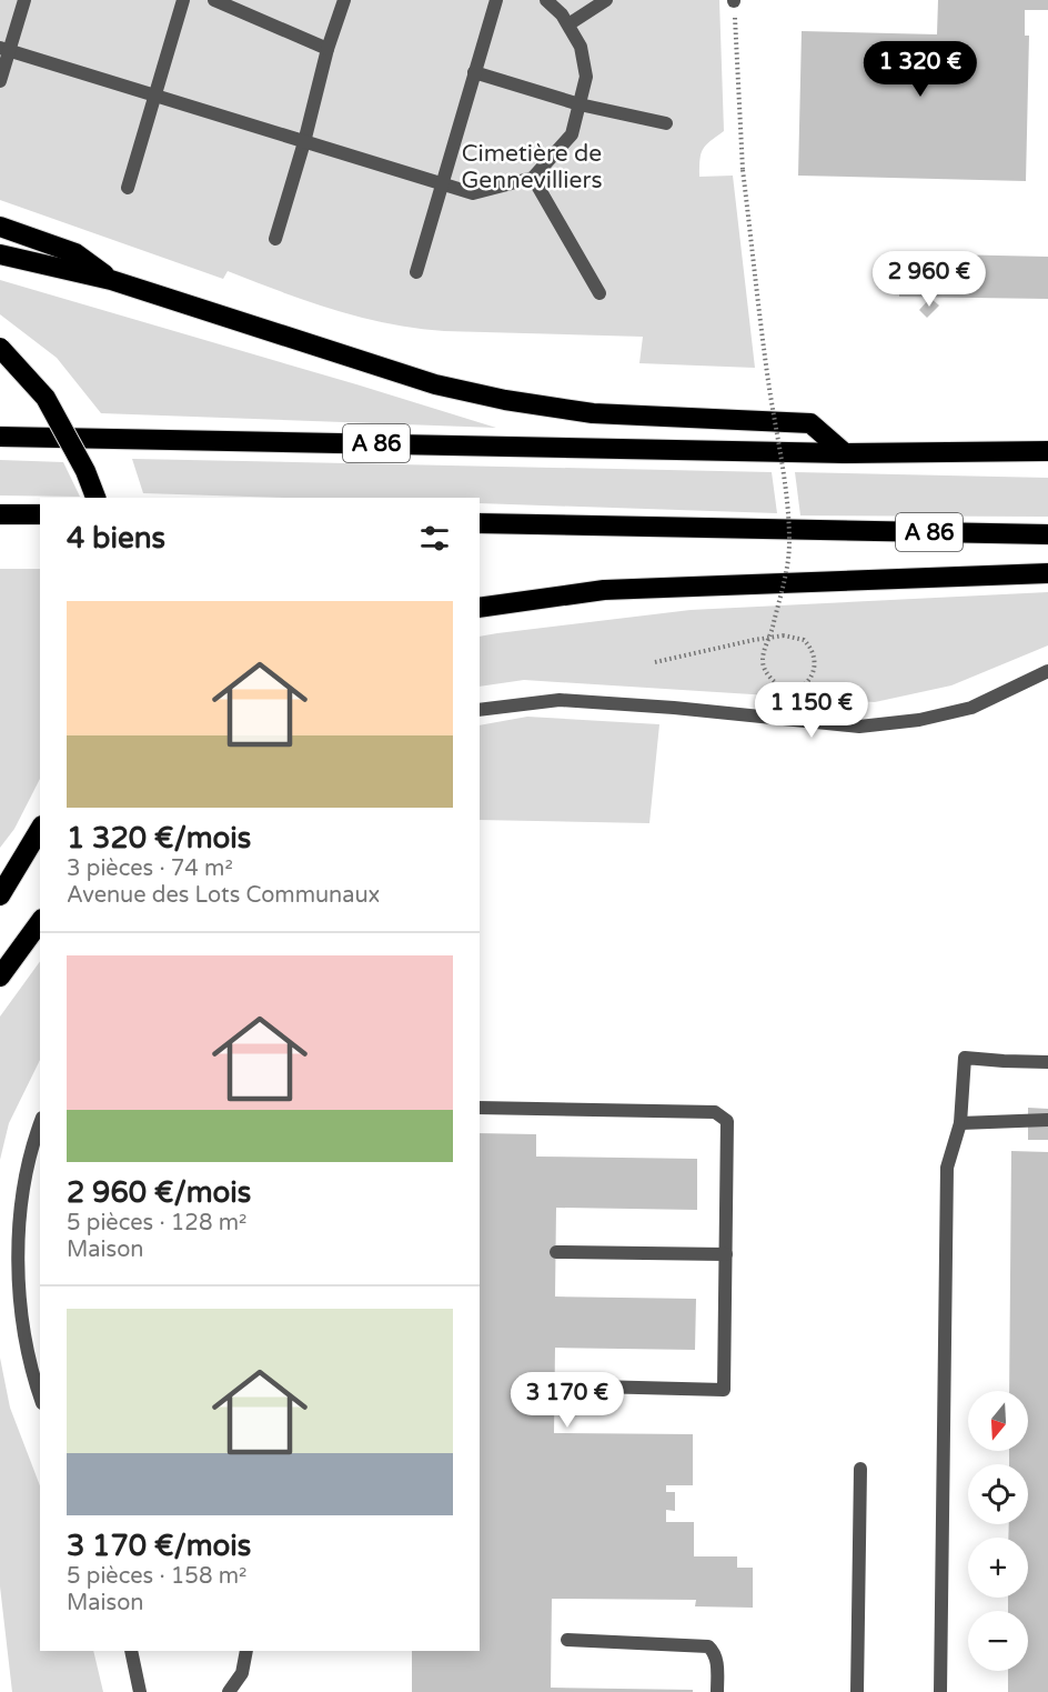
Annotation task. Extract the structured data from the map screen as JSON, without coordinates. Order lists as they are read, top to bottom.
{
  "streets": {
    "highway": ["A 86"]
  },
  "parks": ["Cimetière de Gennevilliers"],
  "north": "bottom",
  "page": {
    "price": [
      "1 320 €",
      "2 960 €",
      "1 150 €",
      "3 170 €"
    ],
    "heading": "4 biens",
    "list": [
      {
        "name": "1 320 €/mois",
        "note": "3 pièces · 74 m² · Avenue des Lots Communaux"
      },
      {
        "name": "2 960 €/mois",
        "note": "5 pièces · 128 m² · Maison"
      },
      {
        "name": "3 170 €/mois",
        "note": "5 pièces · 158 m² · Maison"
      }
    ],
    "map_buttons": ["+", "−"]
  }
}
